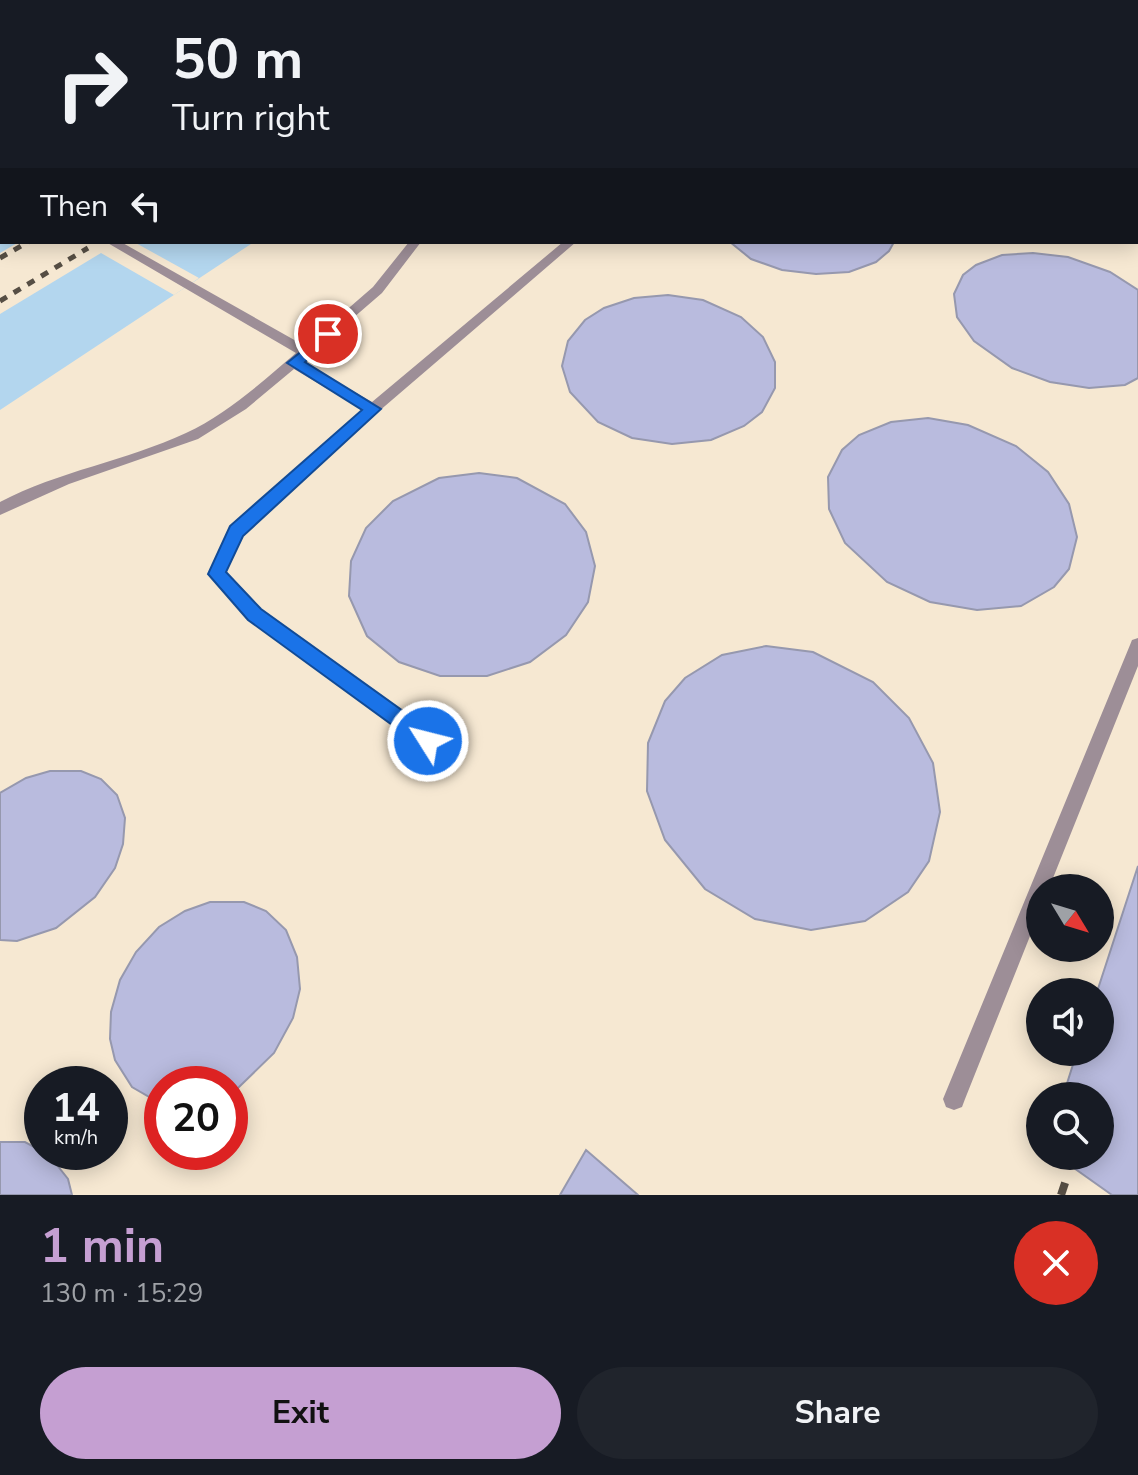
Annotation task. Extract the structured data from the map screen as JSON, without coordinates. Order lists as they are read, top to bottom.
{
  "north": "bottom right",
  "page": {
    "turn": ["50 m", "Turn right"],
    "then": "Then",
    "speed": "14 km/h",
    "limit": "20",
    "heading": ["1 min", "130 m · 15:29"],
    "buttons": ["Exit", "Share"]
  }
}
